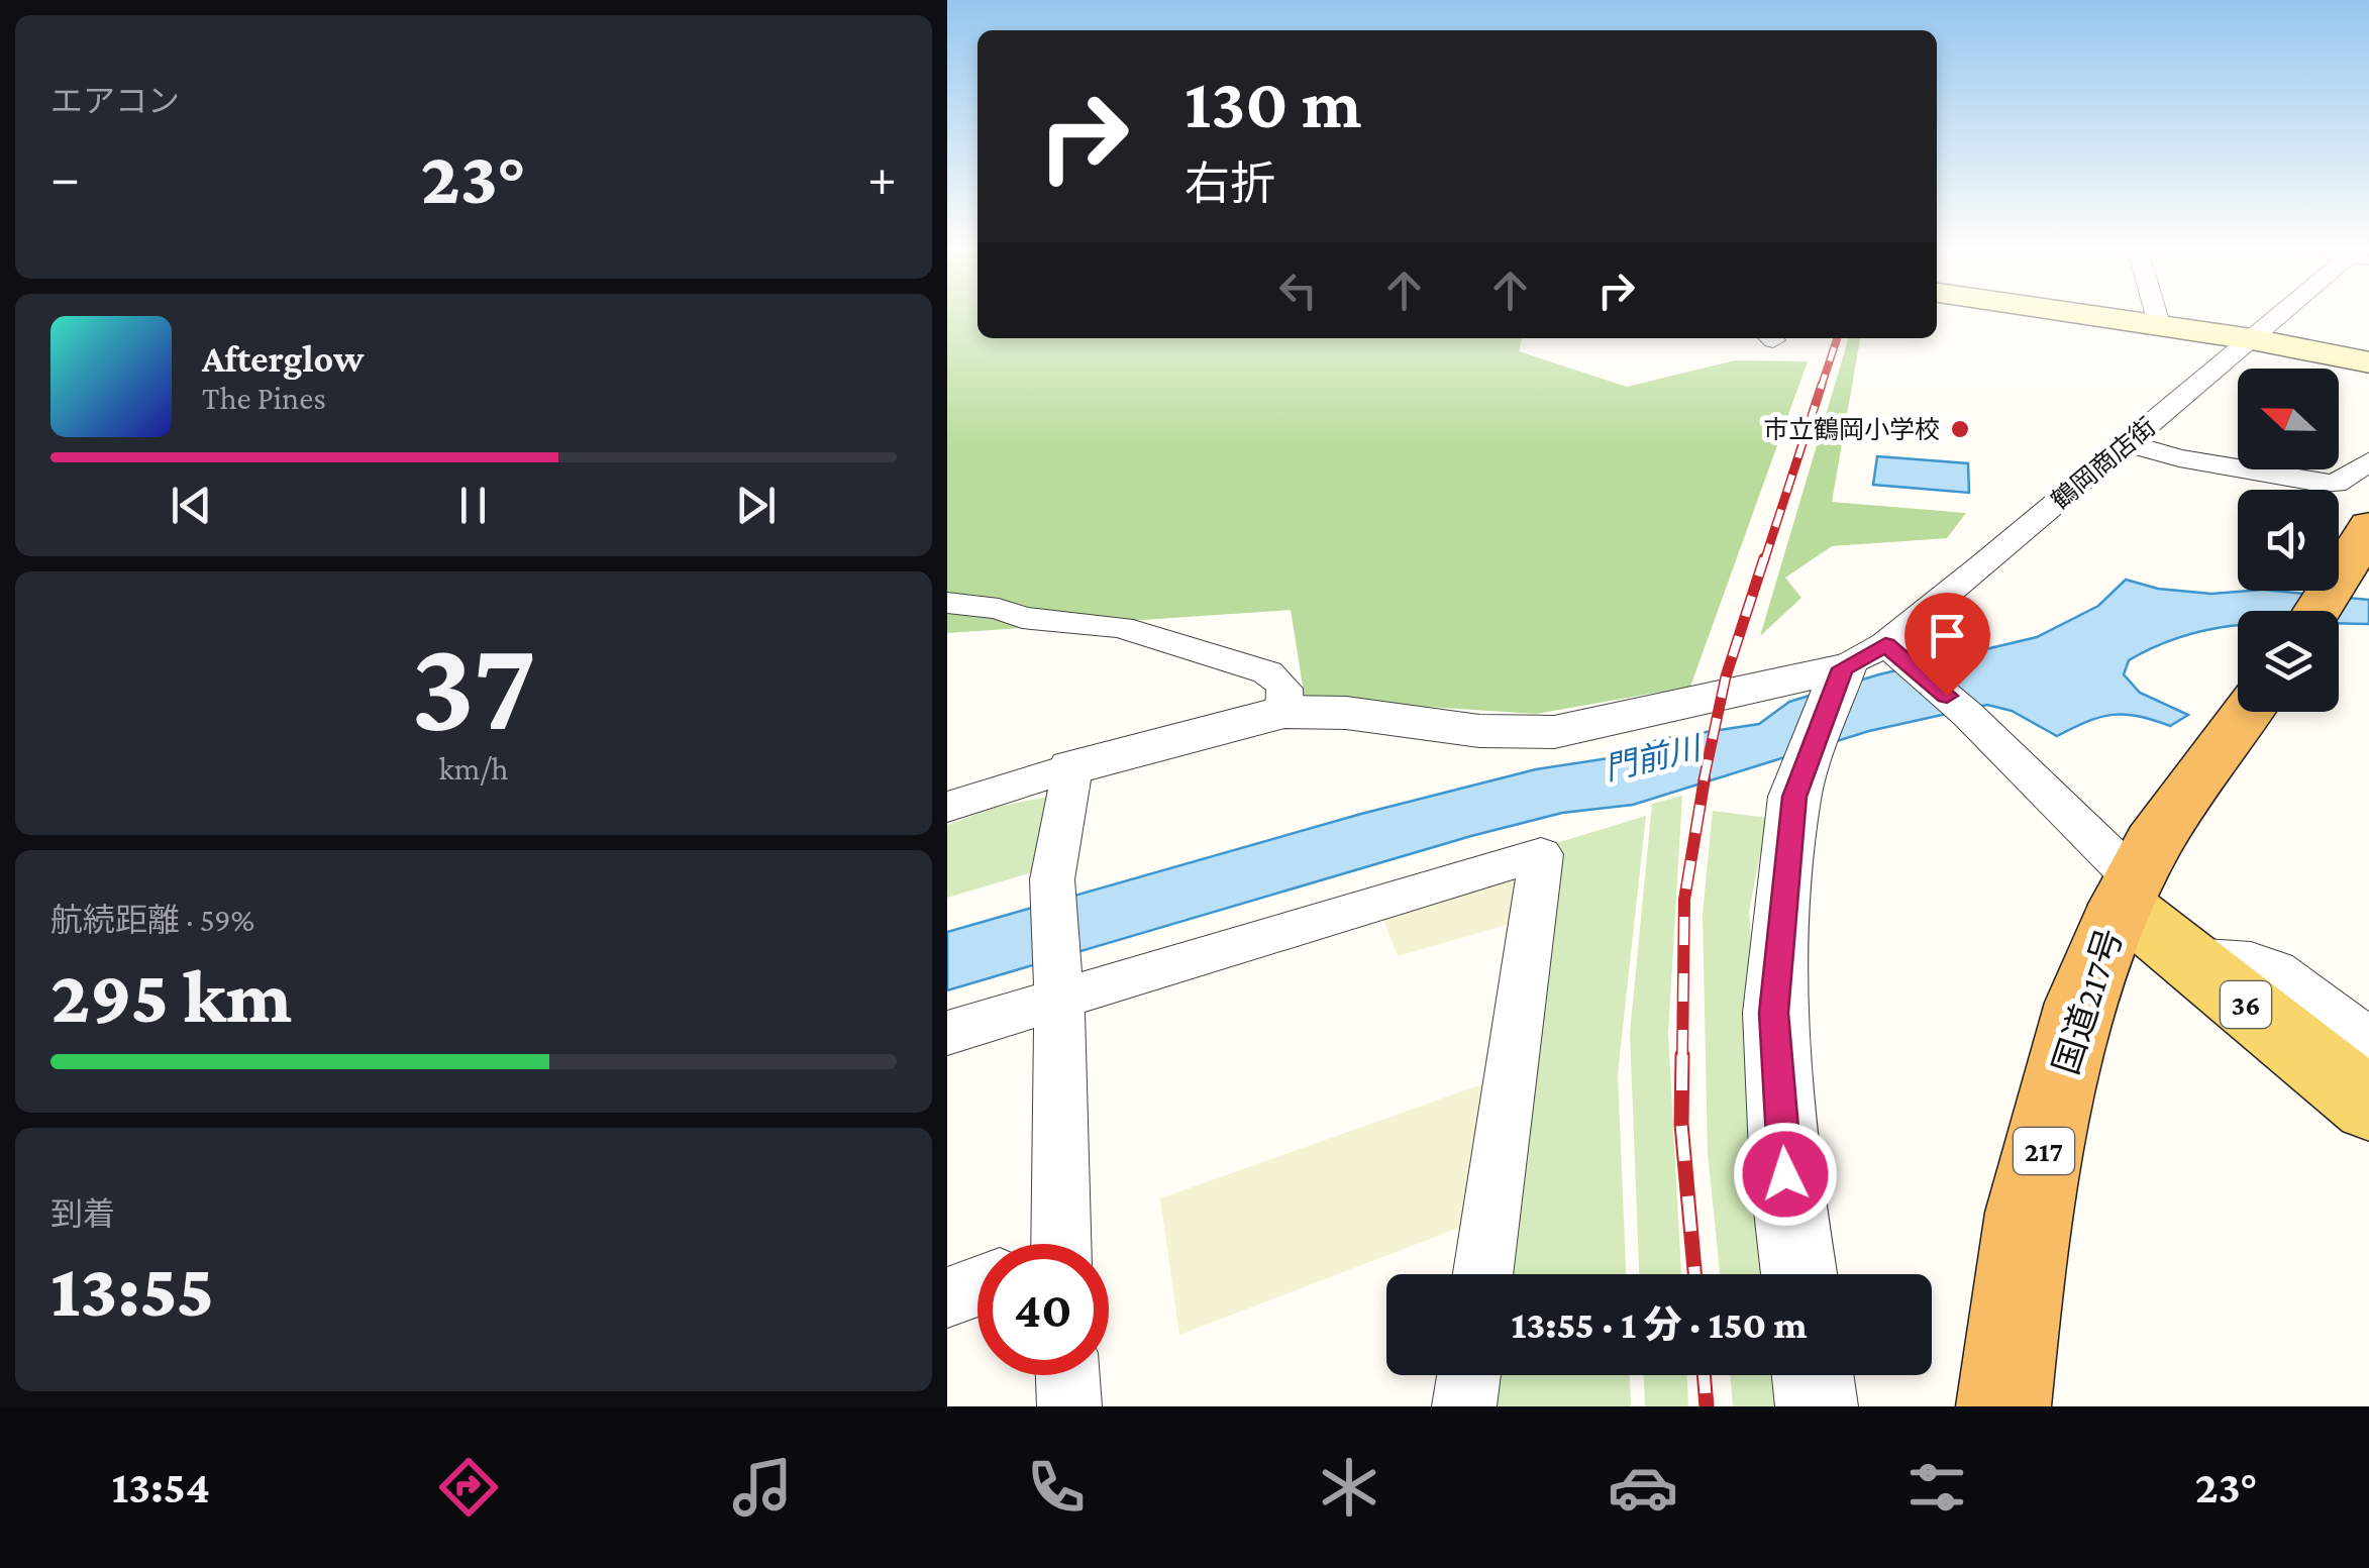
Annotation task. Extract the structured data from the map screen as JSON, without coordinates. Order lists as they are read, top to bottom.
{
  "streets": {
    "highway": ["国道217号", "217"],
    "main road": ["36"],
    "street": ["鶴岡商店街"]
  },
  "crossings": [
    ["国道217号", "36"]
  ],
  "water": ["門前川"],
  "places": ["市立鶴岡小学校"],
  "north": "left",
  "page": {
    "tile": [
      "エアコン",
      ["37", "km/h"],
      ["航続距離 · 59%", "295 km"],
      ["到着", "13:55"]
    ],
    "turn": ["130 m", "右折"],
    "heat": ["−", "23°", "+"],
    "song": ["Afterglow", "The Pines"],
    "limit": "40",
    "trip": "13:55 · 1 分 · 150 m",
    "tabs": ["13:54", "23°"]
  }
}
